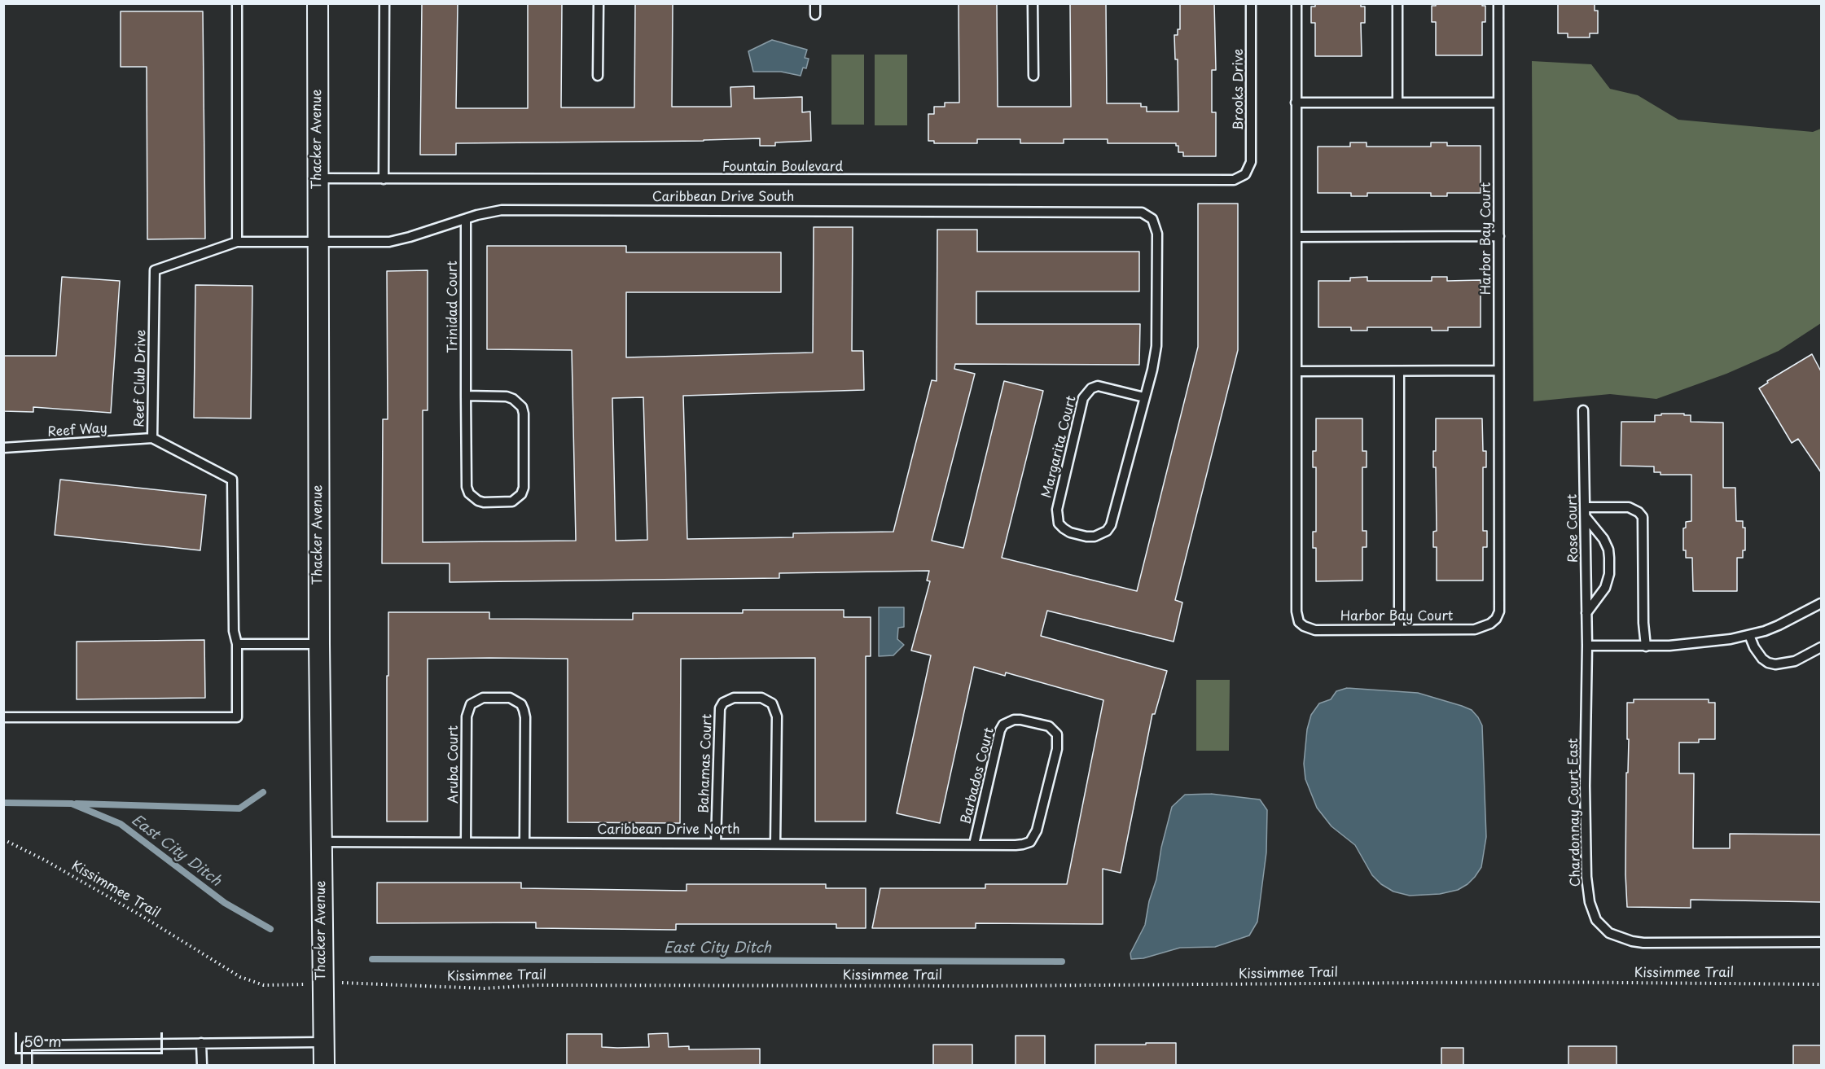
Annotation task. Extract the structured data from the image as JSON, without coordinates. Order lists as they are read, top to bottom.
{
  "streets": {
    "street": ["Thacker Avenue"],
    "lane": [
      "Brooks Drive",
      "Fountain Boulevard",
      "Caribbean Drive South",
      "Harbor Bay Court",
      "Trinidad Court",
      "Reef Club Drive",
      "Reef Way",
      "Margarita Court",
      "Rose Court",
      "Bahamas Court",
      "Aruba Court",
      "Barbados Court",
      "Chardonnay Court East",
      "Caribbean Drive North"
    ],
    "path": ["Kissimmee Trail"]
  },
  "crossings": [
    ["Brooks Drive", "Fountain Boulevard"],
    ["Thacker Avenue", "Fountain Boulevard"],
    ["Thacker Avenue", "Caribbean Drive South"],
    ["Thacker Avenue", "Reef Club Drive"],
    ["Thacker Avenue", "Caribbean Drive North"],
    ["Thacker Avenue", "Kissimmee Trail"],
    ["Caribbean Drive South", "Trinidad Court"],
    ["Caribbean Drive South", "Reef Club Drive"],
    ["Caribbean Drive South", "Margarita Court"],
    ["Reef Club Drive", "Reef Way"],
    ["Rose Court", "Chardonnay Court East"],
    ["Bahamas Court", "Caribbean Drive North"],
    ["Aruba Court", "Caribbean Drive North"],
    ["Barbados Court", "Caribbean Drive North"]
  ],
  "water": ["East City Ditch"],
  "scale_bar": "50 m"
}
